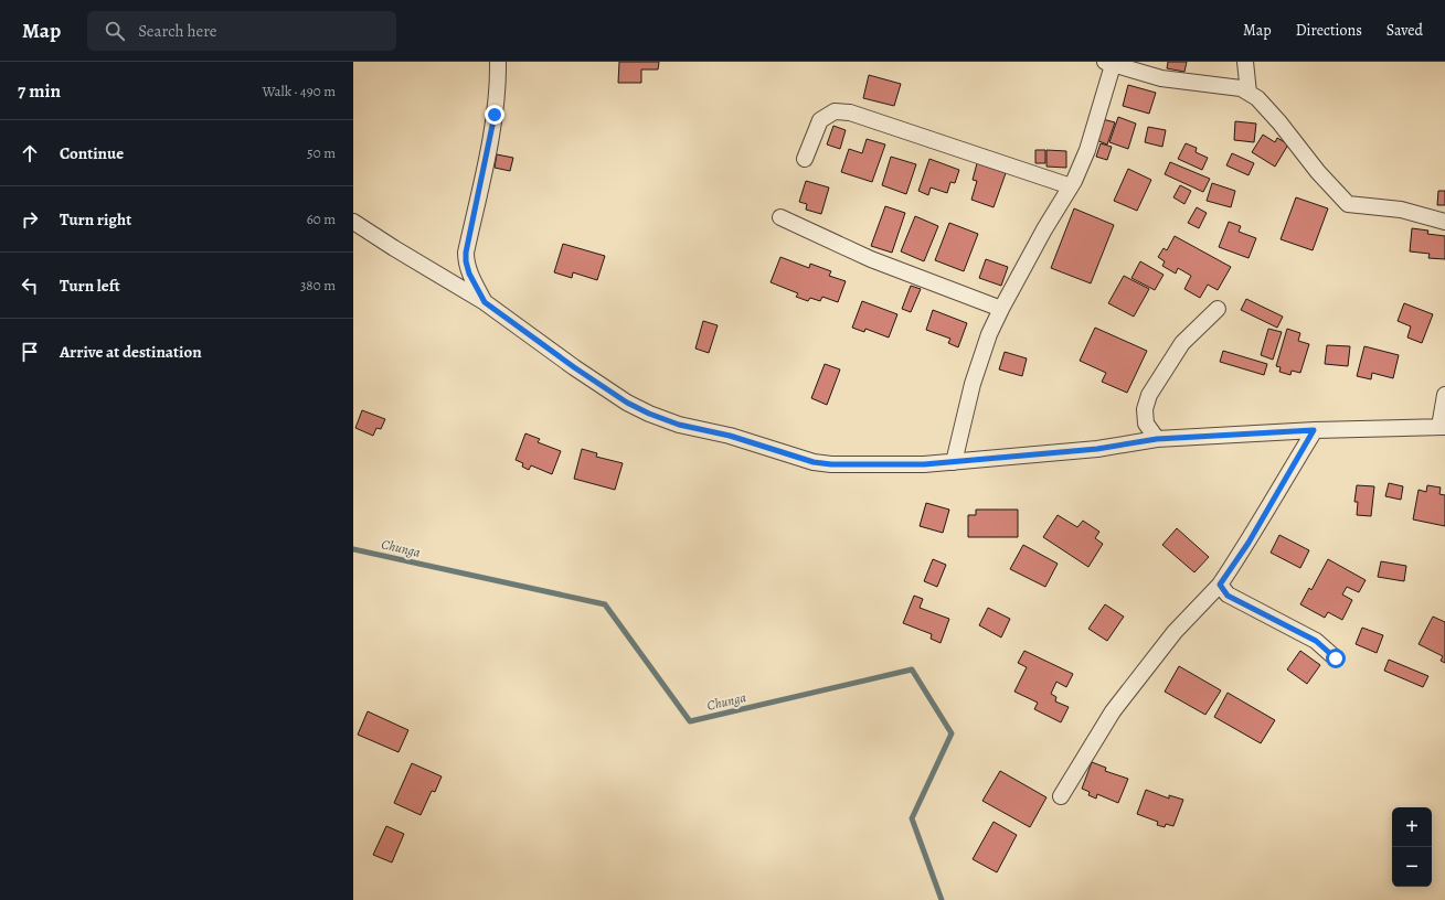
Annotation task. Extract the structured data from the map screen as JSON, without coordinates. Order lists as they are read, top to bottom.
{
  "water": ["Chunga"],
  "page": {
    "header": "Map",
    "search": "Search here",
    "nav": ["Map", "Directions", "Saved"],
    "heading": ["7 min", "Walk · 490 m"],
    "list": [
      ["Continue", "50 m"],
      ["Turn right", "60 m"],
      ["Turn left", "380 m"],
      "Arrive at destination"
    ],
    "map_buttons": ["+", "−"]
  }
}
